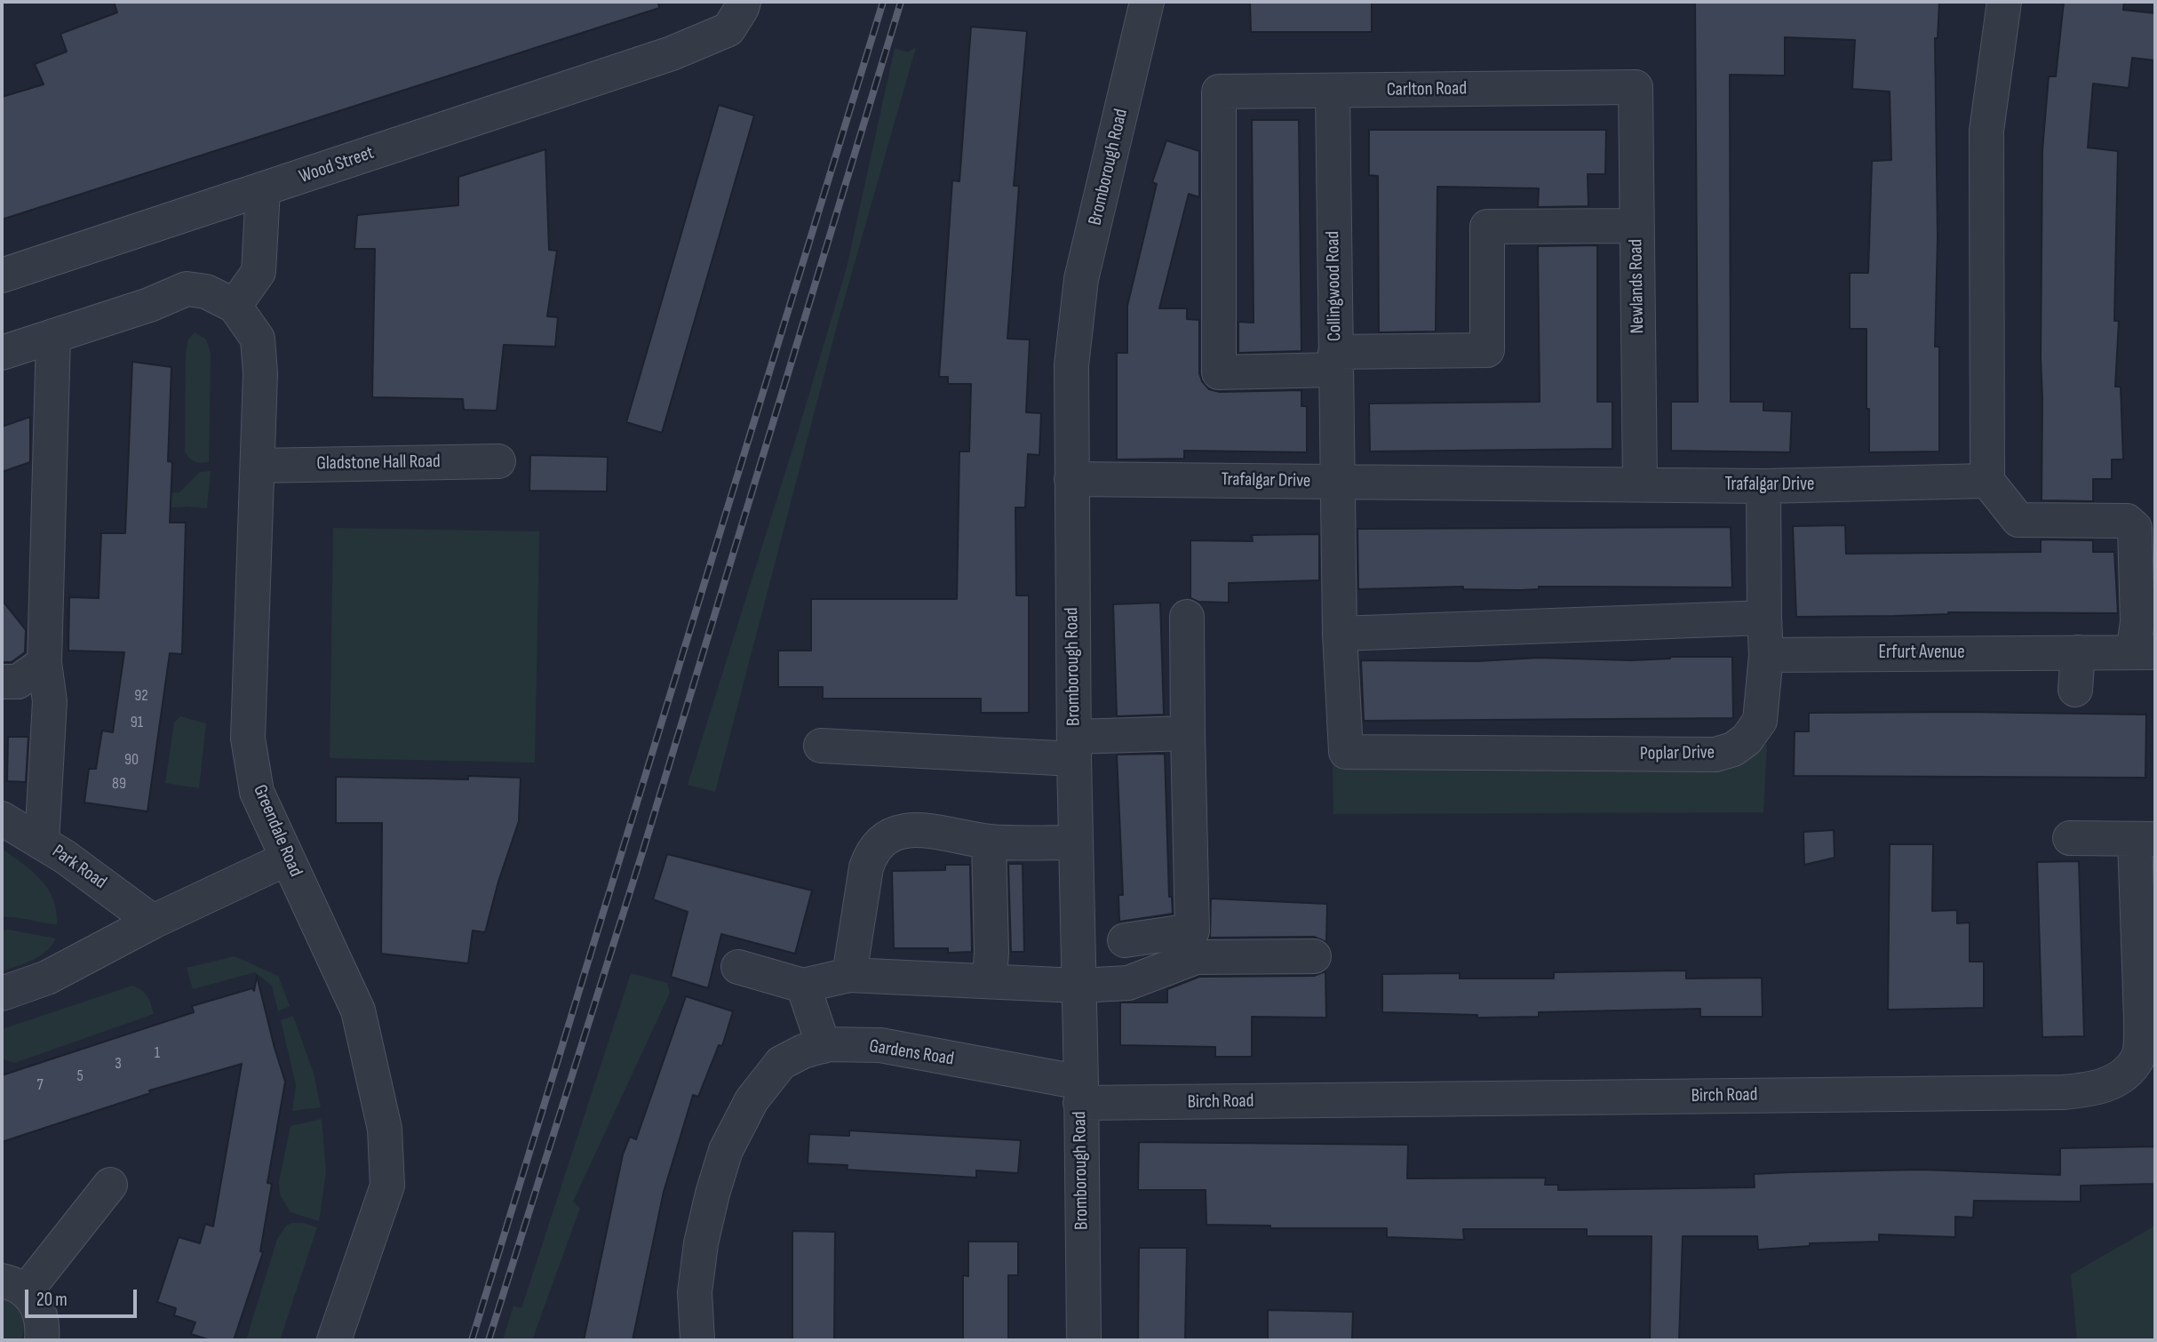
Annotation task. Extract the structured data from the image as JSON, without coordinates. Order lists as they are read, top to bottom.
{
  "streets": {
    "street": [
      "Carlton Road",
      "Wood Street",
      "Bromborough Road",
      "Collingwood Road",
      "Newlands Road",
      "Gladstone Hall Road",
      "Trafalgar Drive",
      "Erfurt Avenue",
      "Poplar Drive",
      "Greendale Road",
      "Park Road",
      "Gardens Road",
      "Birch Road"
    ]
  },
  "crossings": [
    ["Carlton Road", "Collingwood Road"],
    ["Carlton Road", "Newlands Road"],
    ["Bromborough Road", "Trafalgar Drive"],
    ["Bromborough Road", "Gardens Road"],
    ["Bromborough Road", "Birch Road"],
    ["Collingwood Road", "Trafalgar Drive"],
    ["Collingwood Road", "Poplar Drive"],
    ["Newlands Road", "Trafalgar Drive"],
    ["Gladstone Hall Road", "Greendale Road"],
    ["Trafalgar Drive", "Poplar Drive"],
    ["Erfurt Avenue", "Poplar Drive"],
    ["Gardens Road", "Birch Road"]
  ],
  "house_numbers": [
    "92",
    "91",
    "90",
    "89",
    "1",
    "3",
    "5",
    "7"
  ],
  "scale_bar": "20 m"
}
